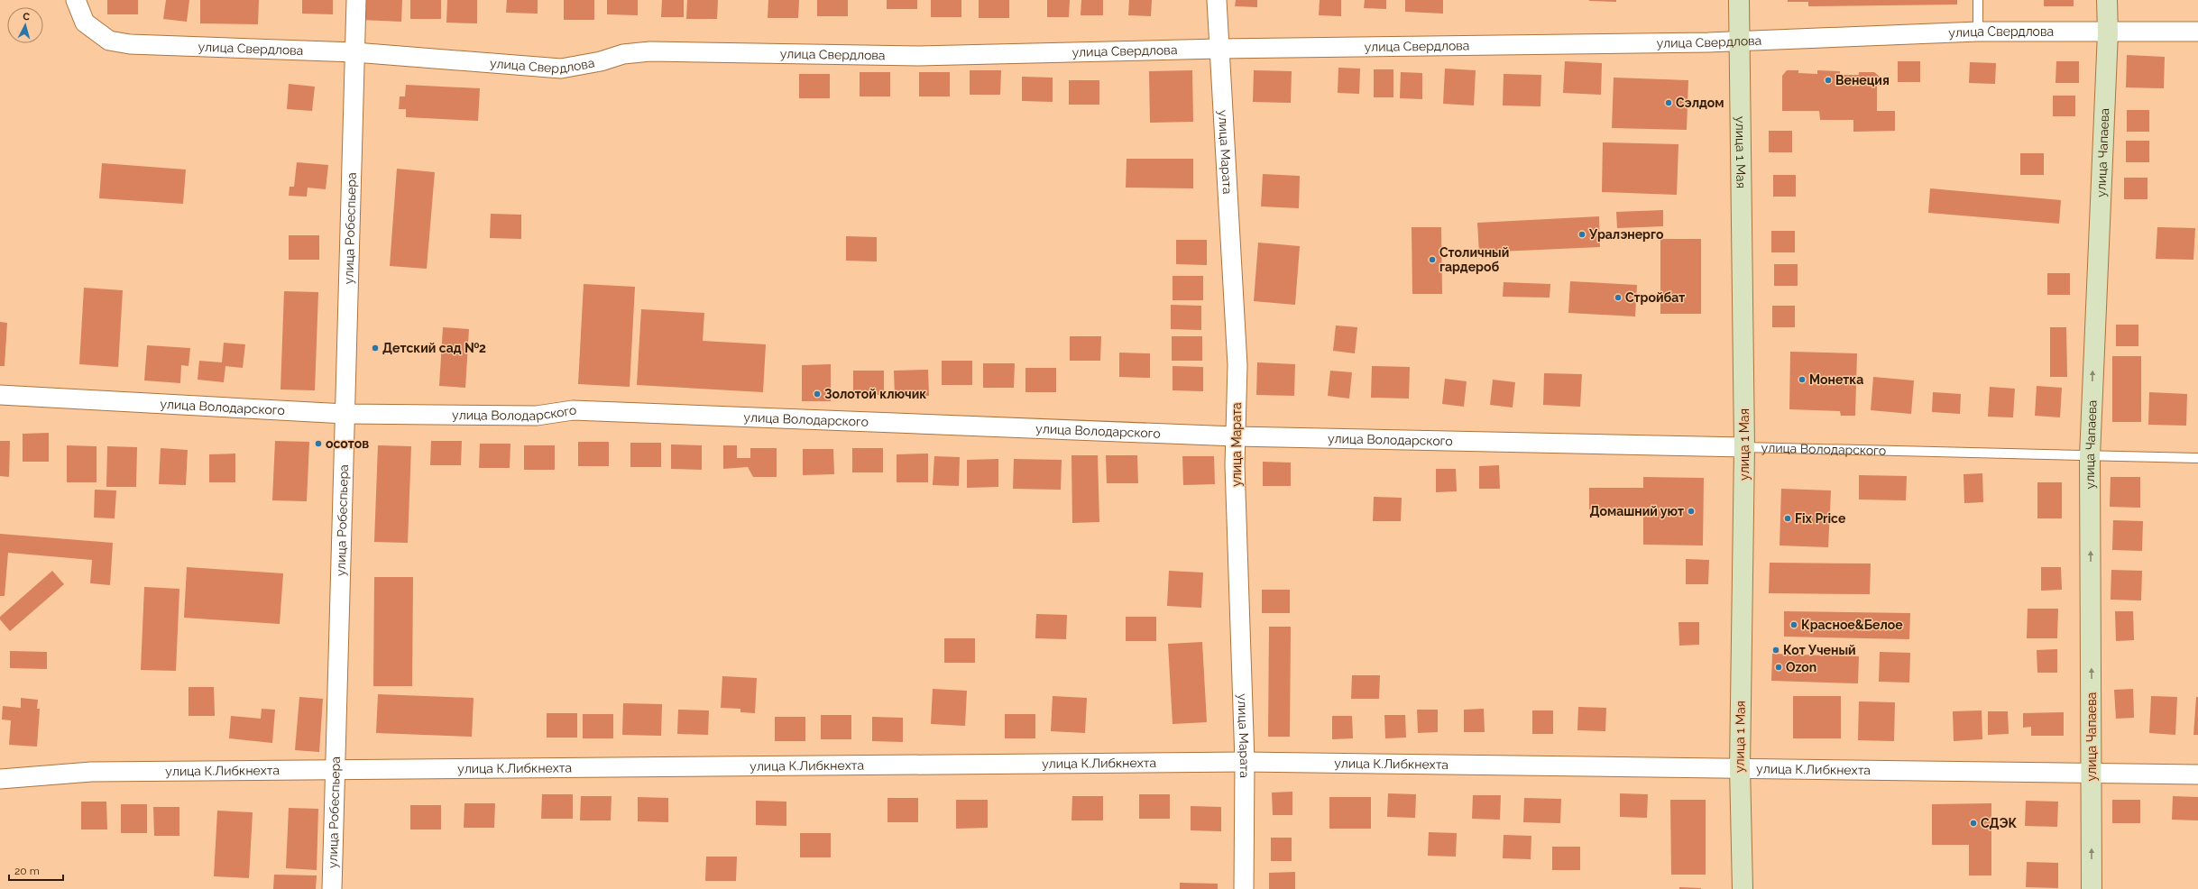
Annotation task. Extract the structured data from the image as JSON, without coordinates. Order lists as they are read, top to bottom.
{
  "streets": {
    "main road": ["улица 1 Мая", "улица Чапаева"],
    "street": [
      "улица Свердлова",
      "улица Марата",
      "улица Робеспьера",
      "улица Володарского",
      "улица К.Либкнехта"
    ]
  },
  "crossings": [
    ["улица Свердлова", "улица Марата"],
    ["улица Свердлова", "улица 1 Мая"],
    ["улица Свердлова", "улица Чапаева"],
    ["улица Свердлова", "улица Робеспьера"],
    ["улица Марата", "улица Володарского"],
    ["улица Марата", "улица К.Либкнехта"],
    ["улица 1 Мая", "улица Володарского"],
    ["улица 1 Мая", "улица К.Либкнехта"],
    ["улица Чапаева", "улица Володарского"],
    ["улица Чапаева", "улица К.Либкнехта"],
    ["улица Робеспьера", "улица Володарского"],
    ["улица Робеспьера", "улица К.Либкнехта"]
  ],
  "one_way": ["улица Чапаева"],
  "places": [
    "Венеция",
    "Сэлдом",
    "Уралэнерго",
    "Столичный гардероб",
    "Стройбат",
    "Детский сад №2",
    "Монетка",
    "Золотой ключик",
    "осотов",
    "Домашний уют",
    "Fix Price",
    "Красное&Белое",
    "Кот Ученый",
    "Ozon",
    "СДЭК"
  ],
  "scale_bar": "20 m",
  "north": "top"
}
